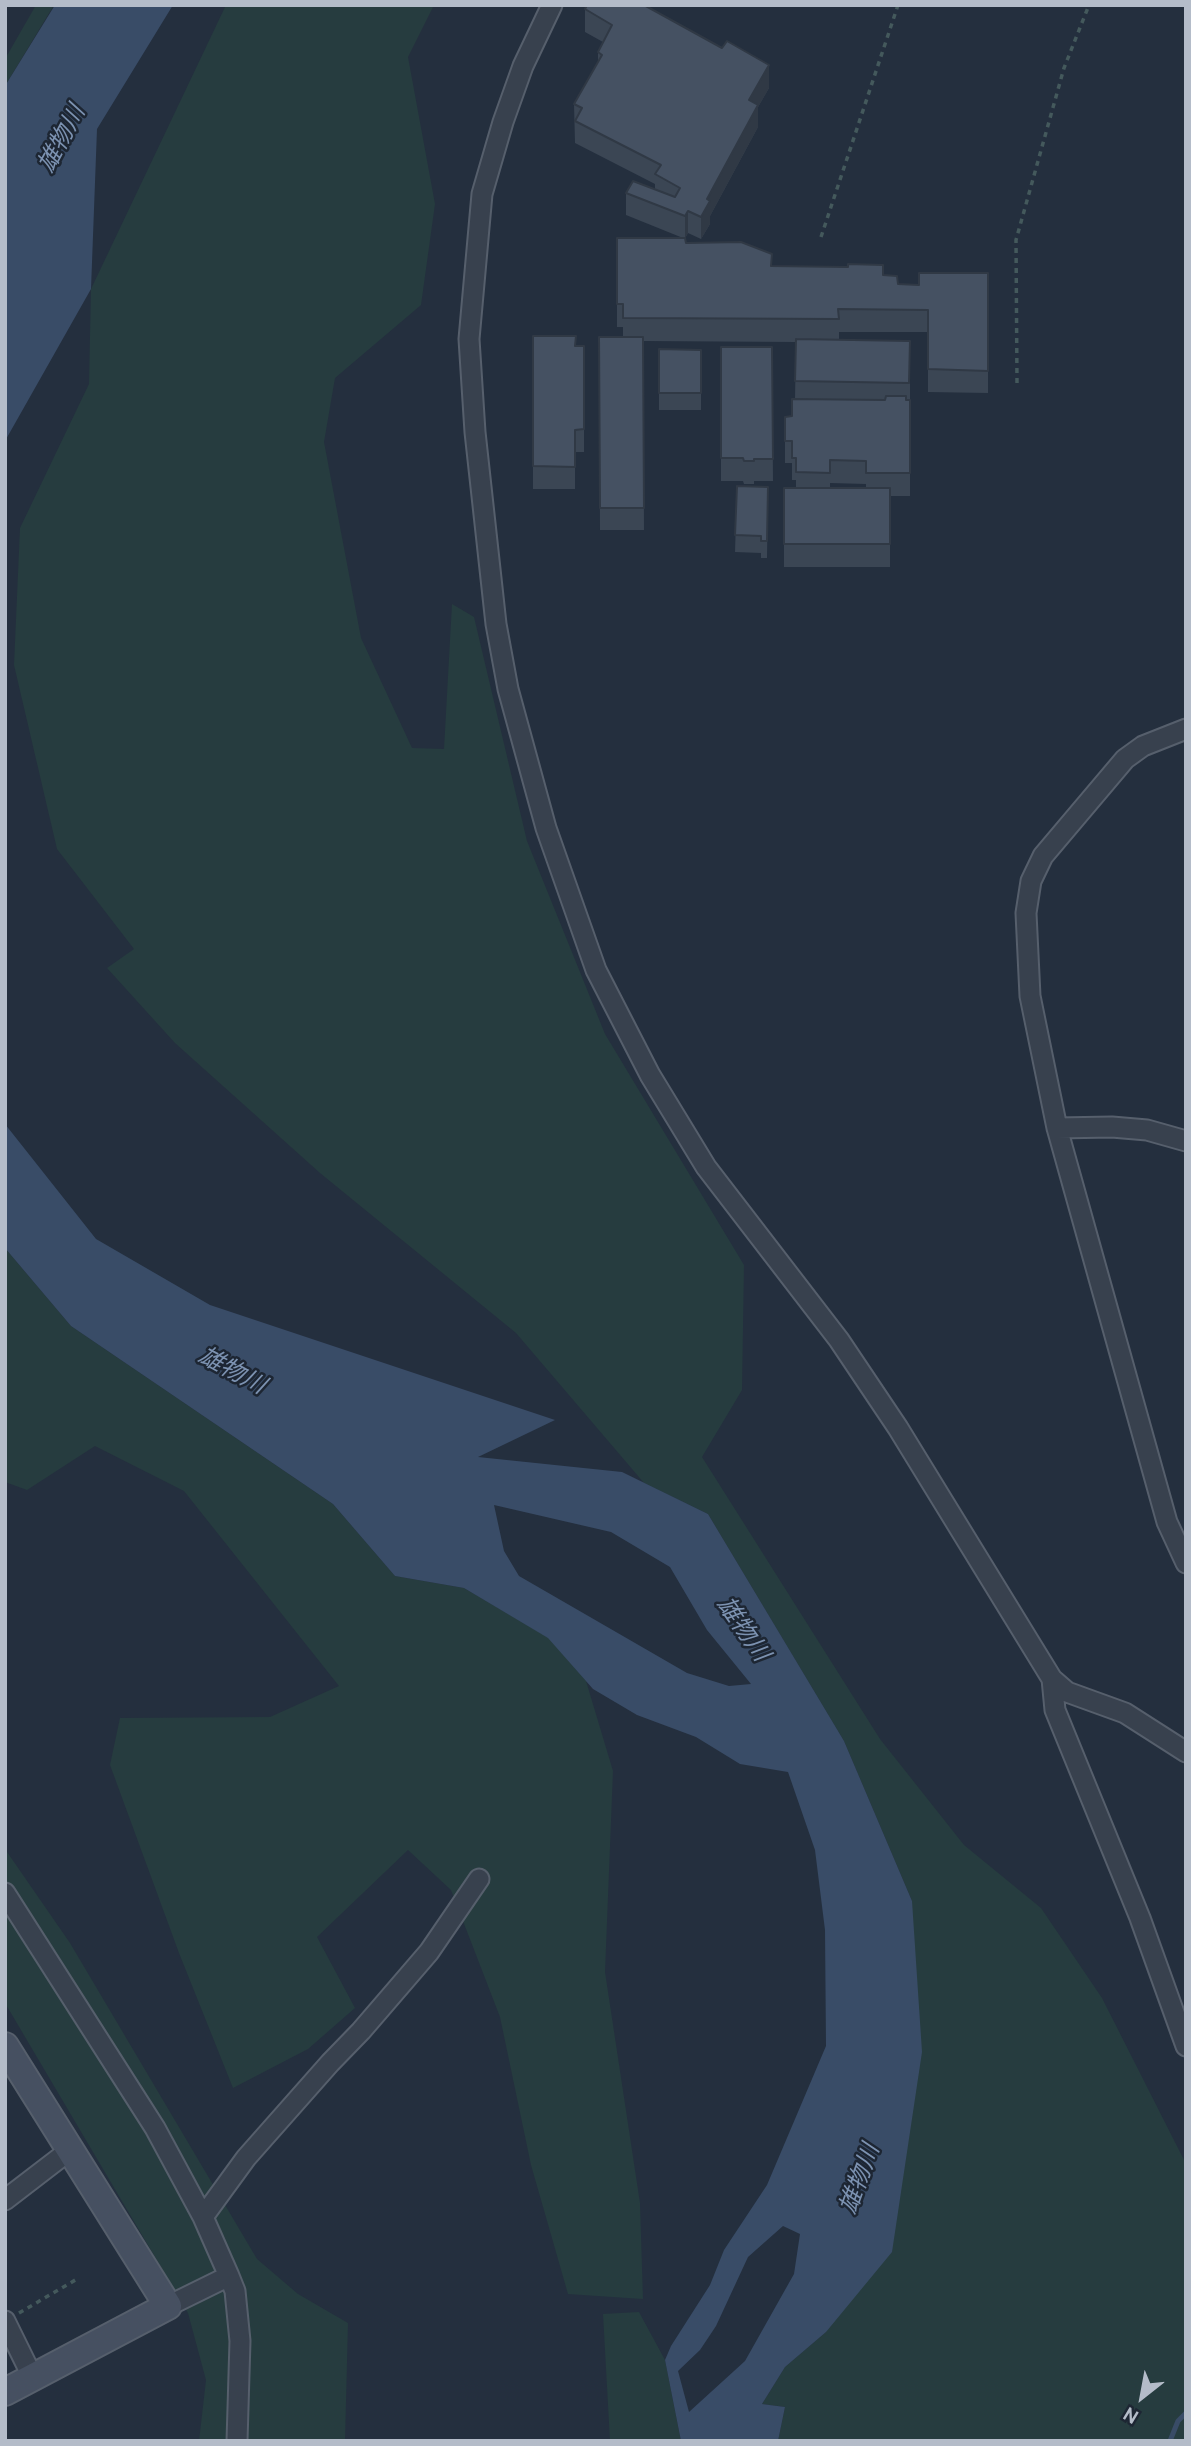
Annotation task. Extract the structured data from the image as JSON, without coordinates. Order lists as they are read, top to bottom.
{
  "water": ["雄物川"],
  "north": "bottom left"
}
